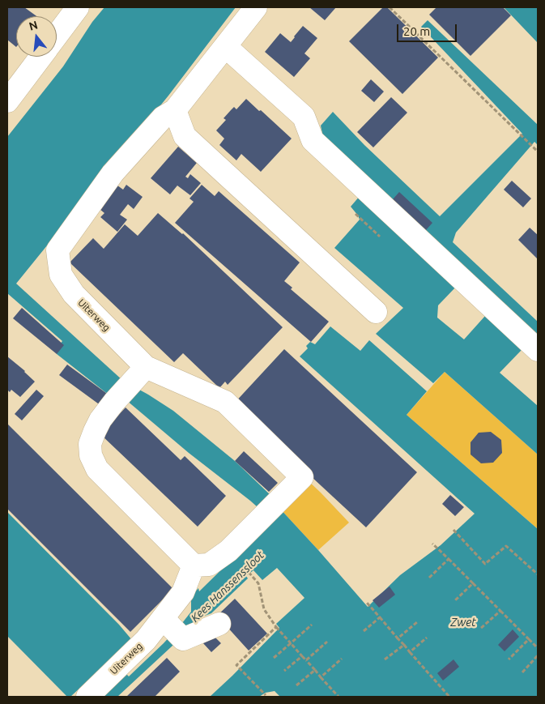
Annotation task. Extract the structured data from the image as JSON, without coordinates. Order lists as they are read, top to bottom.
{
  "streets": {
    "street": ["Uiterweg"]
  },
  "water": ["Kees Hanssenssloot", "Zwet"],
  "scale_bar": "20 m",
  "north": "top"
}
